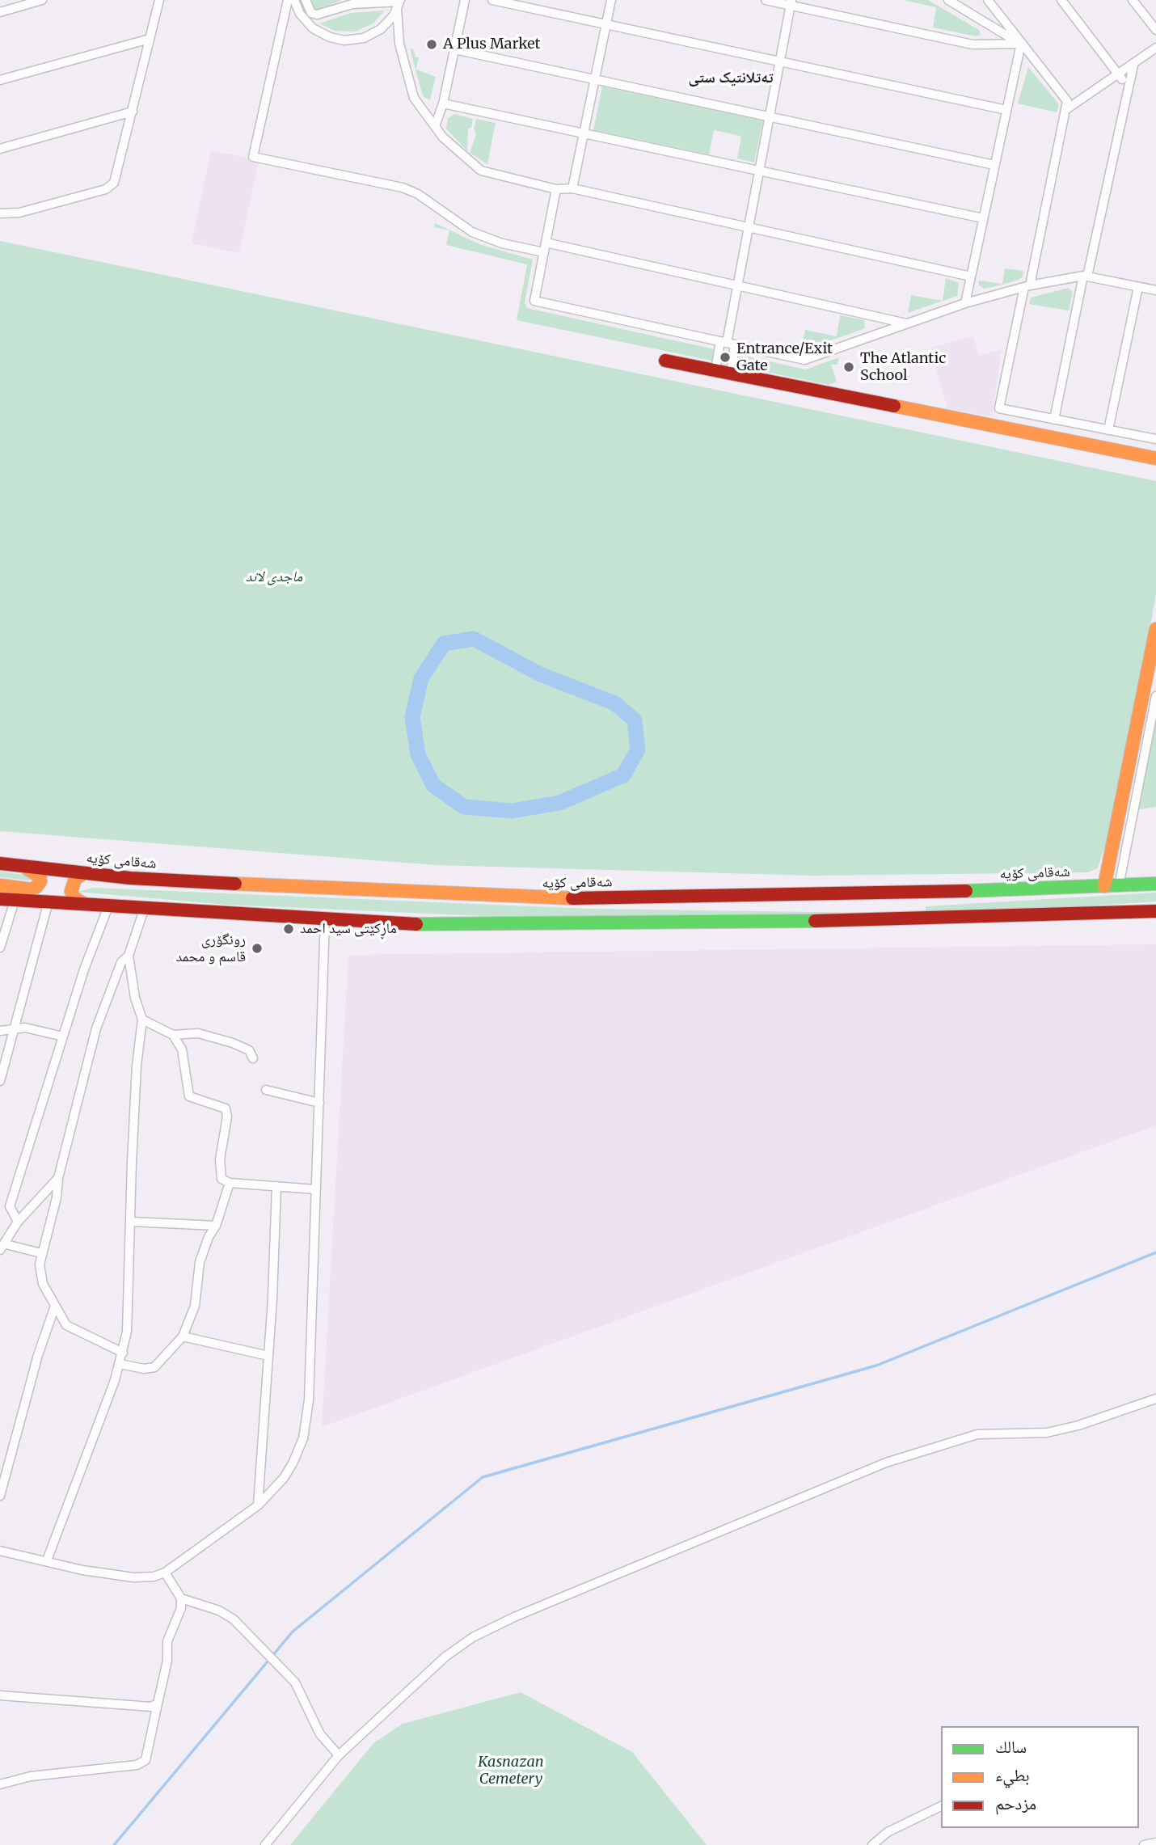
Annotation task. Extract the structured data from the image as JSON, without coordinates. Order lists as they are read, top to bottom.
{
  "streets": {
    "main road": ["شەقامی کۆیە"]
  },
  "districts": ["تەتلانتیک ستی"],
  "parks": ["ماجدی لاند", "Kasnazan Cemetery"],
  "places": [
    "A Plus Market",
    "Entrance/Exit Gate",
    "The Atlantic School",
    "ماڕکێتی سید احمد",
    "رونگۆری قاسم و محمد"
  ],
  "legend": ["سالك", "بطيء", "مزدحم"]
}
